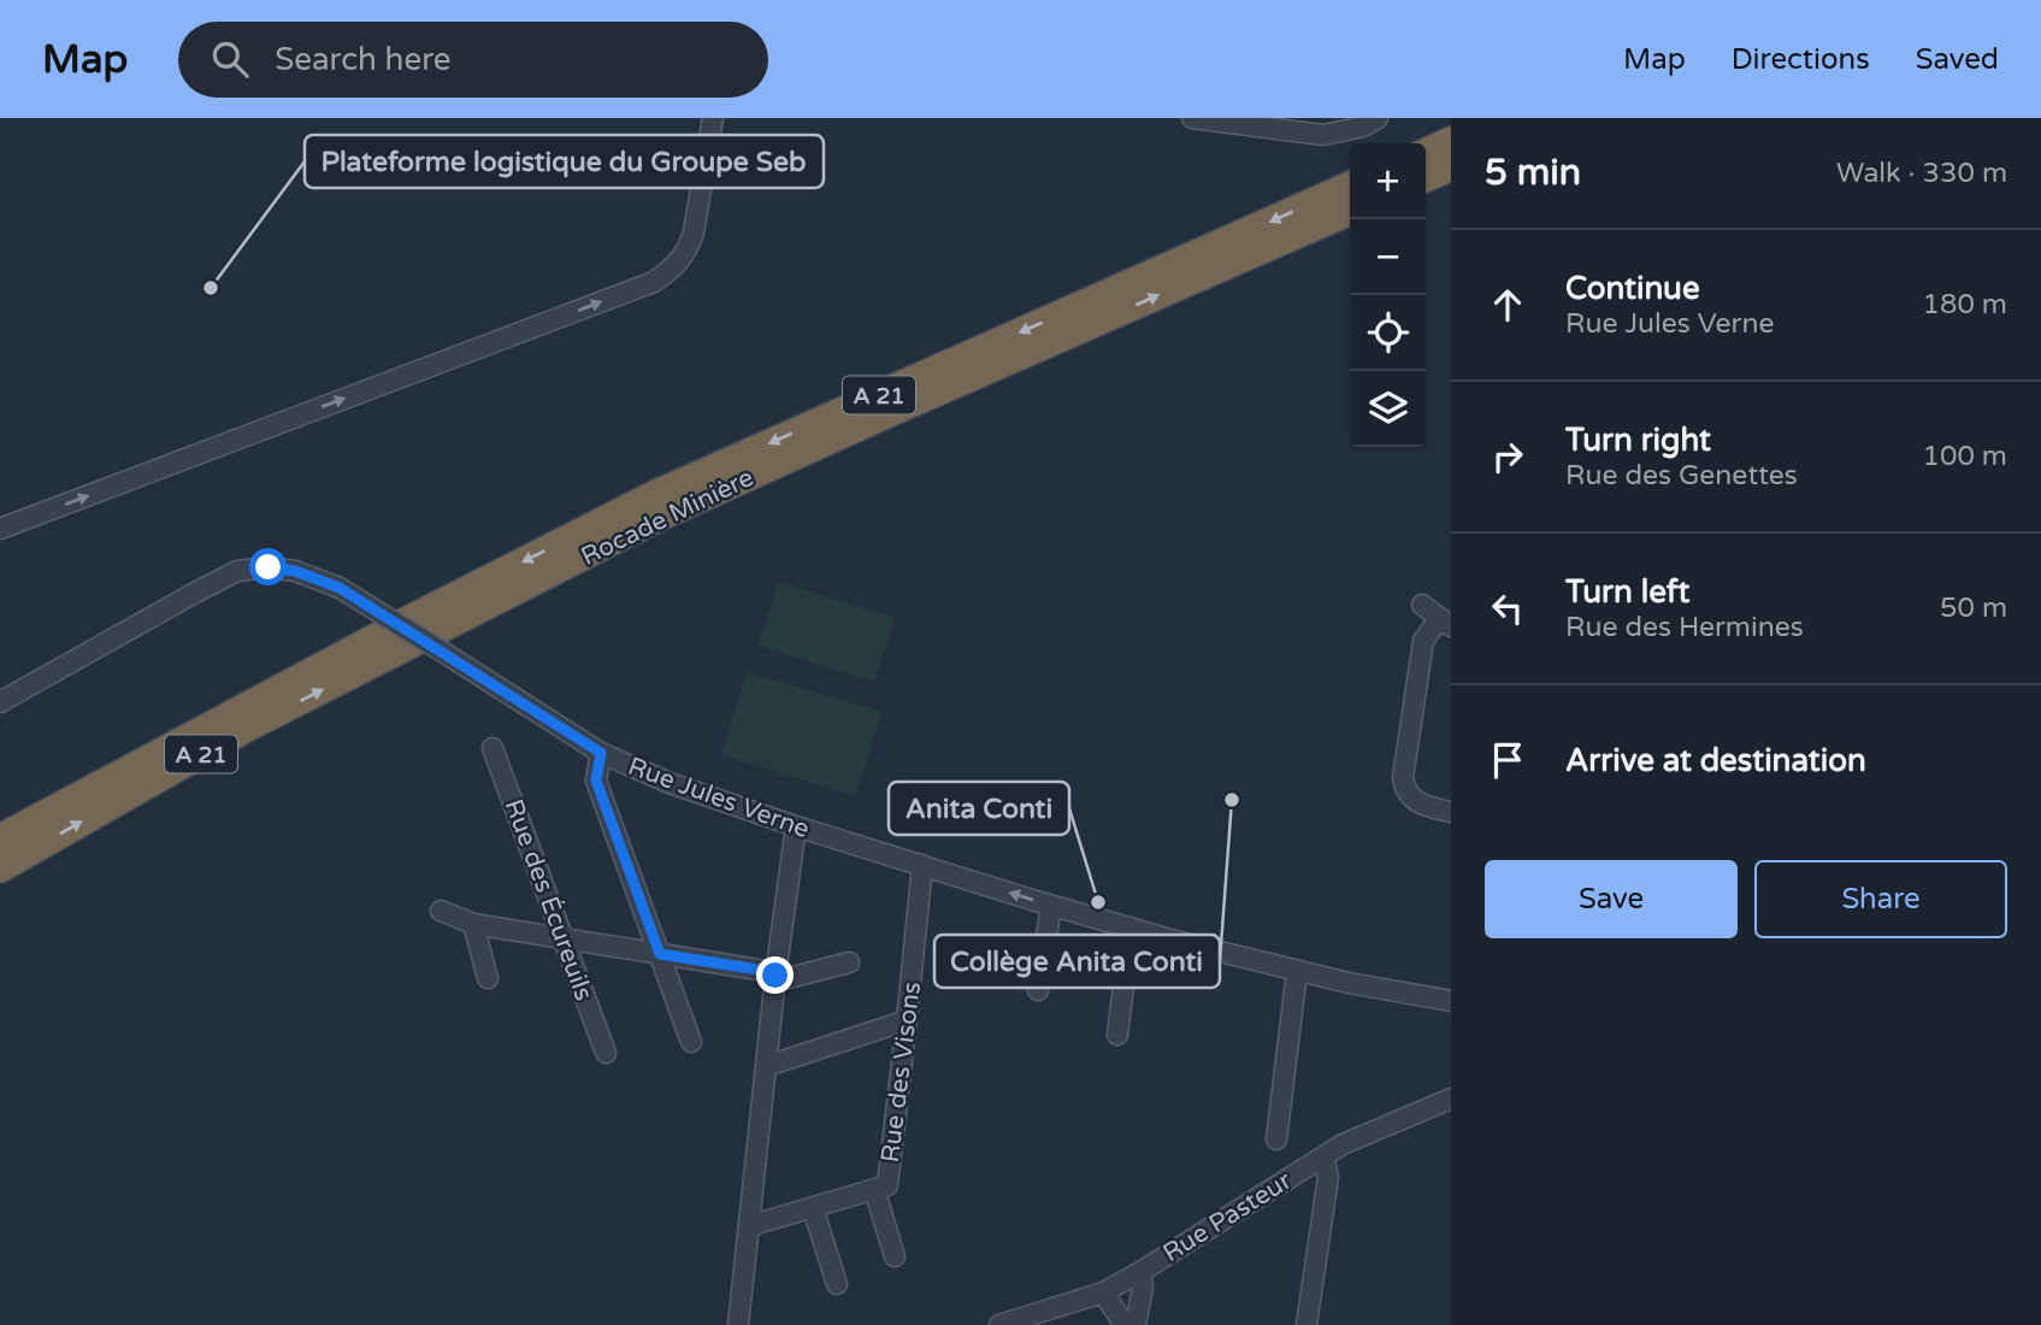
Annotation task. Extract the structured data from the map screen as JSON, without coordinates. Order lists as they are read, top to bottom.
{
  "streets": {
    "highway": ["A 21", "Rocade Minière"],
    "street": [
      "Rue Jules Verne",
      "Rue des Écureuils",
      "Rue des Visons",
      "Rue Pasteur"
    ]
  },
  "crossings": [
    ["Rue Jules Verne", "Rue des Visons"]
  ],
  "places": ["Plateforme logistique du Groupe Seb", "Collège Anita Conti", "Anita Conti"],
  "page": {
    "header": "Map",
    "search": "Search here",
    "nav": ["Map", "Directions", "Saved"],
    "heading": ["5 min", "Walk · 330 m"],
    "map_buttons": ["+", "−"],
    "list": [
      ["Continue", "Rue Jules Verne", "180 m"],
      ["Turn right", "Rue des Genettes", "100 m"],
      ["Turn left", "Rue des Hermines", "50 m"],
      "Arrive at destination"
    ],
    "buttons": ["Save", "Share"]
  }
}
